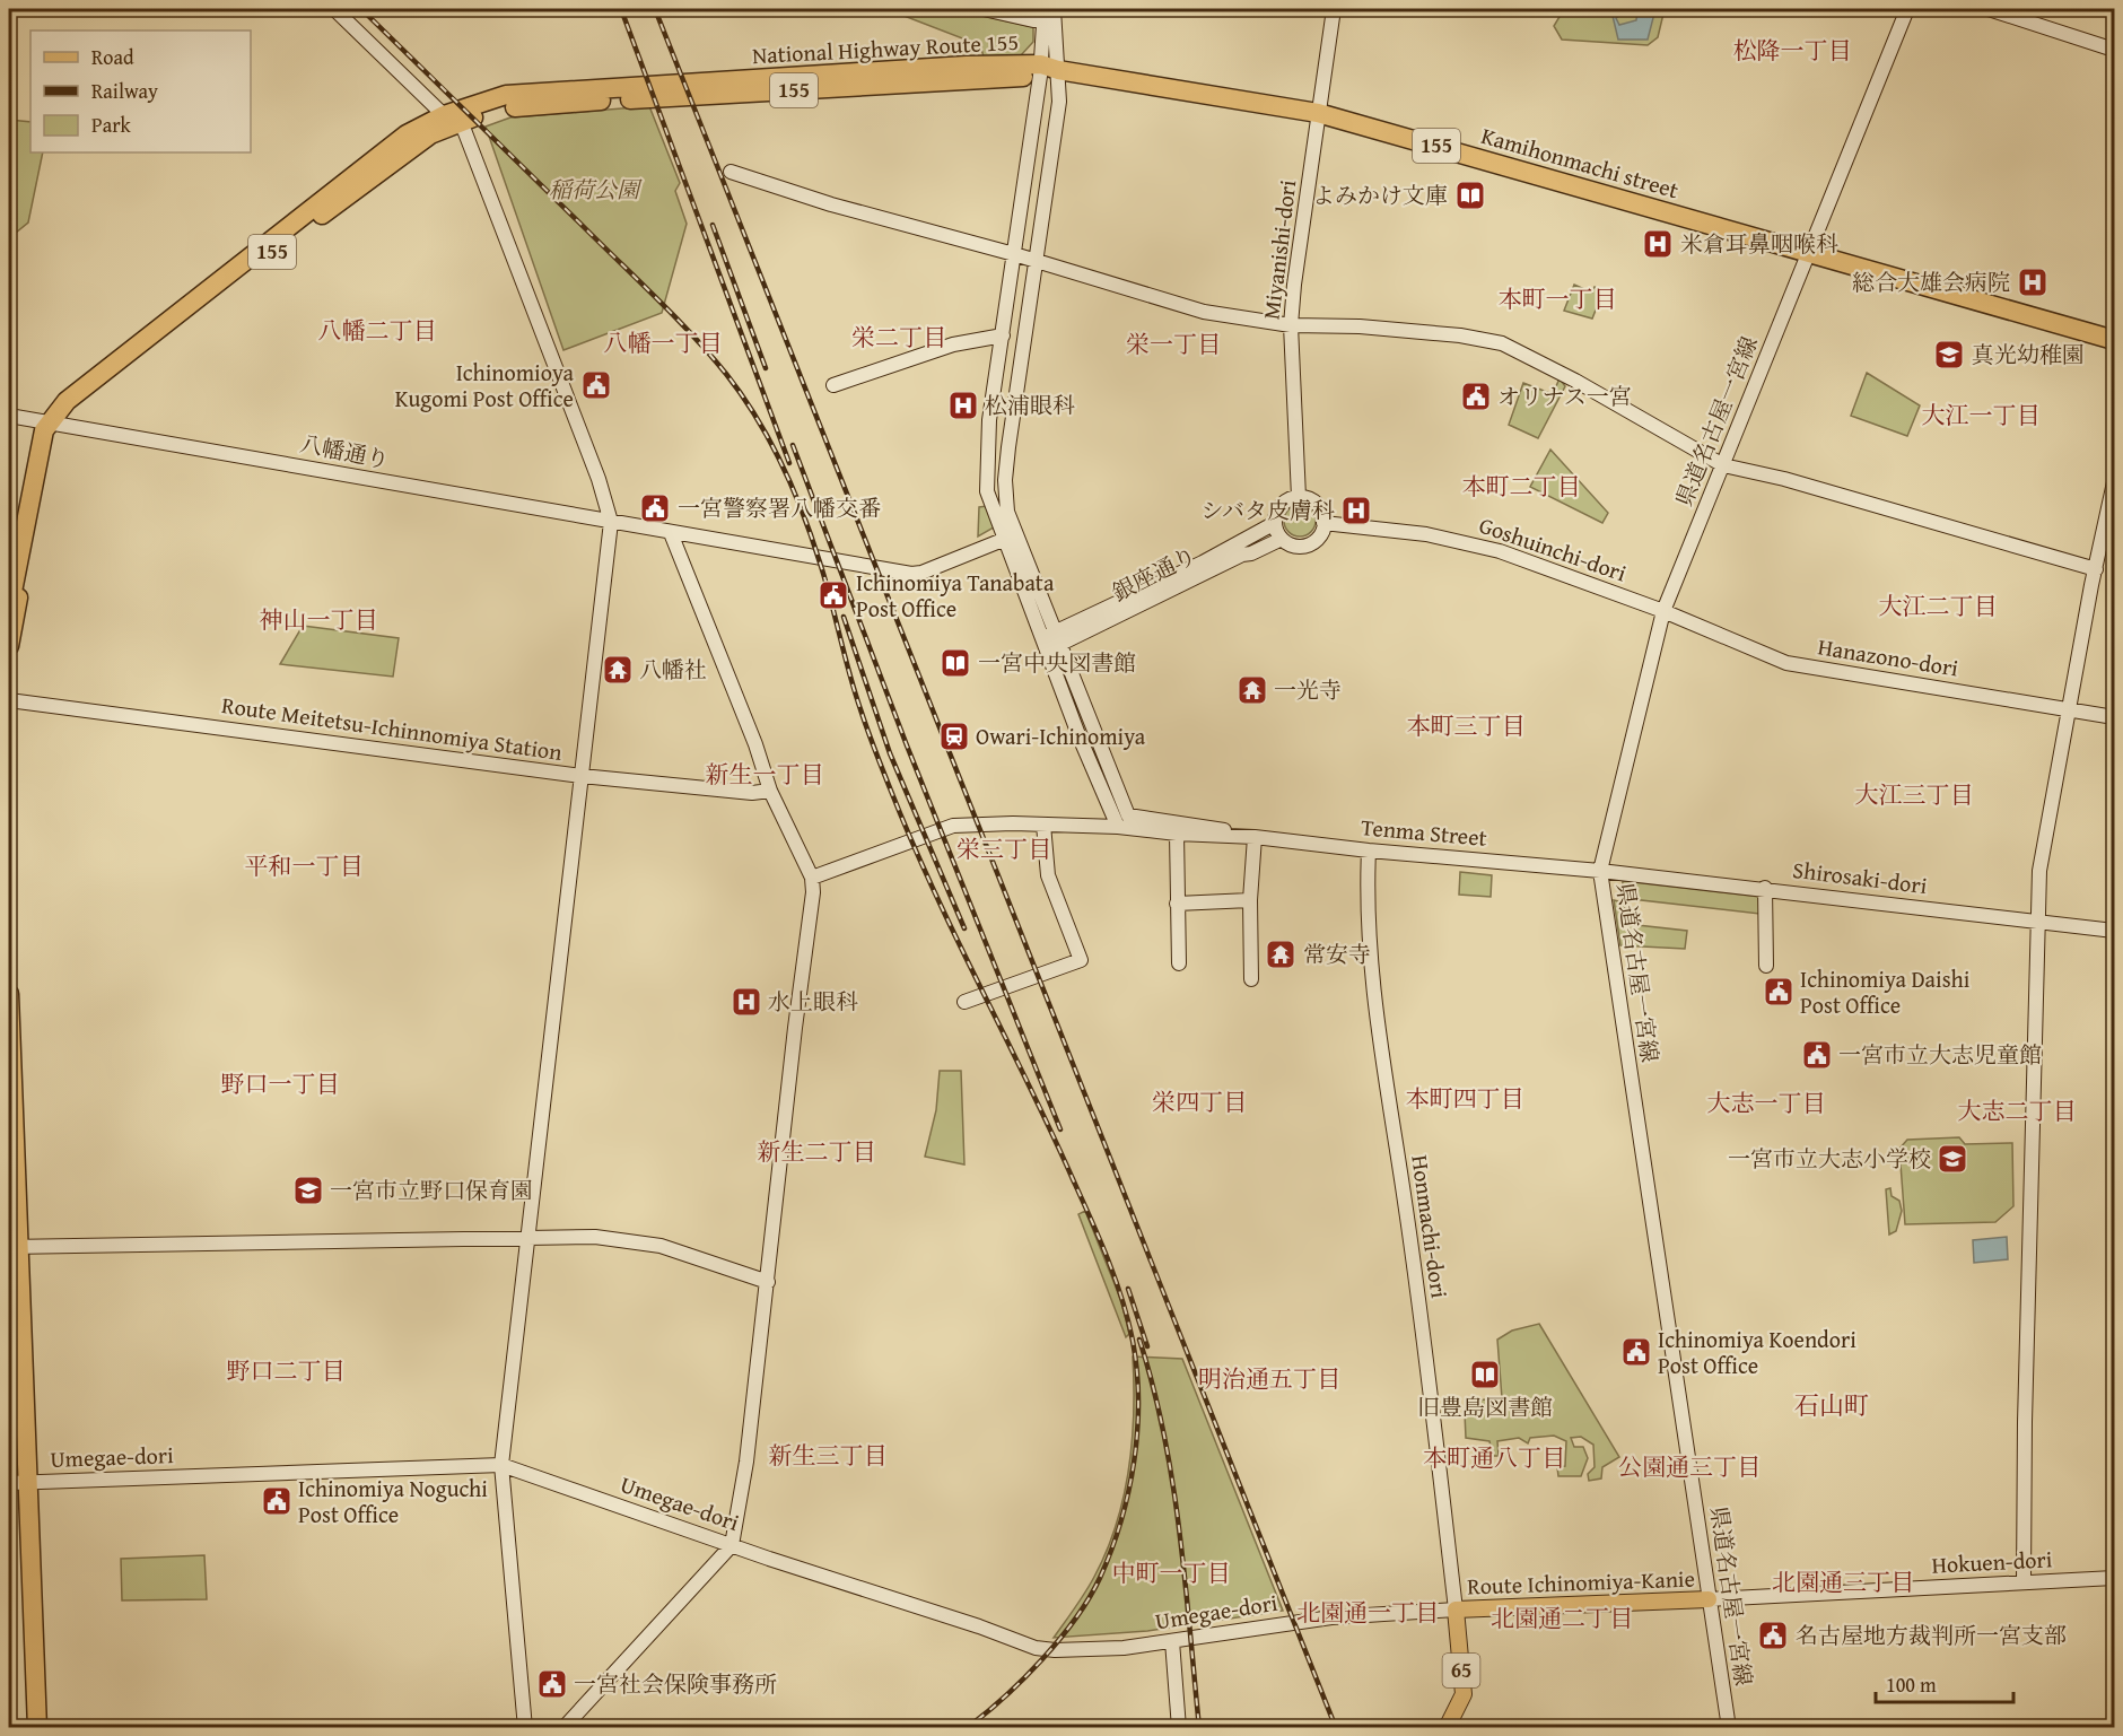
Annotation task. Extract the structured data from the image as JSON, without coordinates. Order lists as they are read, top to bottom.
{
  "streets": {
    "highway": ["National Highway Route 155", "155", "Kamihonmachi street"],
    "main road": ["Route Ichinomiya-Kanie", "65"],
    "street": [
      "Miyanishi-dori",
      "県道名古屋一宮線",
      "八幡通り",
      "Goshuinchi-dori",
      "銀座通り",
      "Hanazono-dori",
      "Route Meitetsu-Ichinnomiya Station",
      "Tenma Street",
      "Shirosaki-dori",
      "Honmachi-dori",
      "Umegae-dori",
      "Hokuen-dori"
    ]
  },
  "crossings": [
    ["National Highway Route 155", "Kamihonmachi street"],
    ["National Highway Route 155", "八幡通り"],
    ["155", "Kamihonmachi street"],
    ["155", "県道名古屋一宮線"],
    ["Kamihonmachi street", "Miyanishi-dori"],
    ["Kamihonmachi street", "県道名古屋一宮線"],
    ["Miyanishi-dori", "Goshuinchi-dori"],
    ["Miyanishi-dori", "銀座通り"],
    ["県道名古屋一宮線", "Goshuinchi-dori"],
    ["県道名古屋一宮線", "Hanazono-dori"],
    ["県道名古屋一宮線", "Tenma Street"],
    ["県道名古屋一宮線", "Shirosaki-dori"],
    ["県道名古屋一宮線", "Hokuen-dori"],
    ["県道名古屋一宮線", "Route Ichinomiya-Kanie"],
    ["Goshuinchi-dori", "銀座通り"],
    ["Goshuinchi-dori", "Hanazono-dori"],
    ["Tenma Street", "Shirosaki-dori"],
    ["Tenma Street", "Honmachi-dori"],
    ["Honmachi-dori", "Umegae-dori"],
    ["Honmachi-dori", "Route Ichinomiya-Kanie"],
    ["Umegae-dori", "Route Ichinomiya-Kanie"],
    ["Hokuen-dori", "Route Ichinomiya-Kanie"]
  ],
  "districts": [
    "松降一丁目",
    "本町一丁目",
    "八幡二丁目",
    "栄二丁目",
    "八幡一丁目",
    "栄一丁目",
    "大江一丁目",
    "本町二丁目",
    "大江二丁目",
    "神山一丁目",
    "本町三丁目",
    "新生一丁目",
    "大江三丁目",
    "栄三丁目",
    "平和一丁目",
    "野口一丁目",
    "本町四丁目",
    "栄四丁目",
    "大志一丁目",
    "大志二丁目",
    "新生二丁目",
    "野口二丁目",
    "明治通五丁目",
    "石山町",
    "新生三丁目",
    "本町通八丁目",
    "公園通三丁目",
    "中町一丁目",
    "北園通三丁目",
    "北園通一丁目",
    "北園通二丁目"
  ],
  "parks": ["稲荷公園"],
  "places": {
    "library": ["よみかけ文庫", "一宮中央図書館", "旧豊島図書館"],
    "hospital": [
      "米倉耳鼻咽喉科",
      "総合大雄会病院",
      "松浦眼科",
      "シバタ皮膚科",
      "水上眼科"
    ],
    "school or university": ["真光幼稚園", "一宮市立大志小学校", "一宮市立野口保育園"],
    "public building": [
      "Ichinomioya Kugomi Post Office",
      "オリナス一宮",
      "一宮警察署八幡交番",
      "Ichinomiya Tanabata Post Office",
      "Ichinomiya Daishi Post Office",
      "一宮市立大志児童館",
      "Ichinomiya Koendori Post Office",
      "Ichinomiya Noguchi Post Office",
      "名古屋地方裁判所一宮支部",
      "一宮社会保険事務所"
    ],
    "temple": ["八幡社", "一光寺", "常安寺"],
    "station": ["Owari-Ichinomiya"]
  },
  "legend": ["Road", "Railway", "Park"],
  "scale_bar": "100 m"
}
